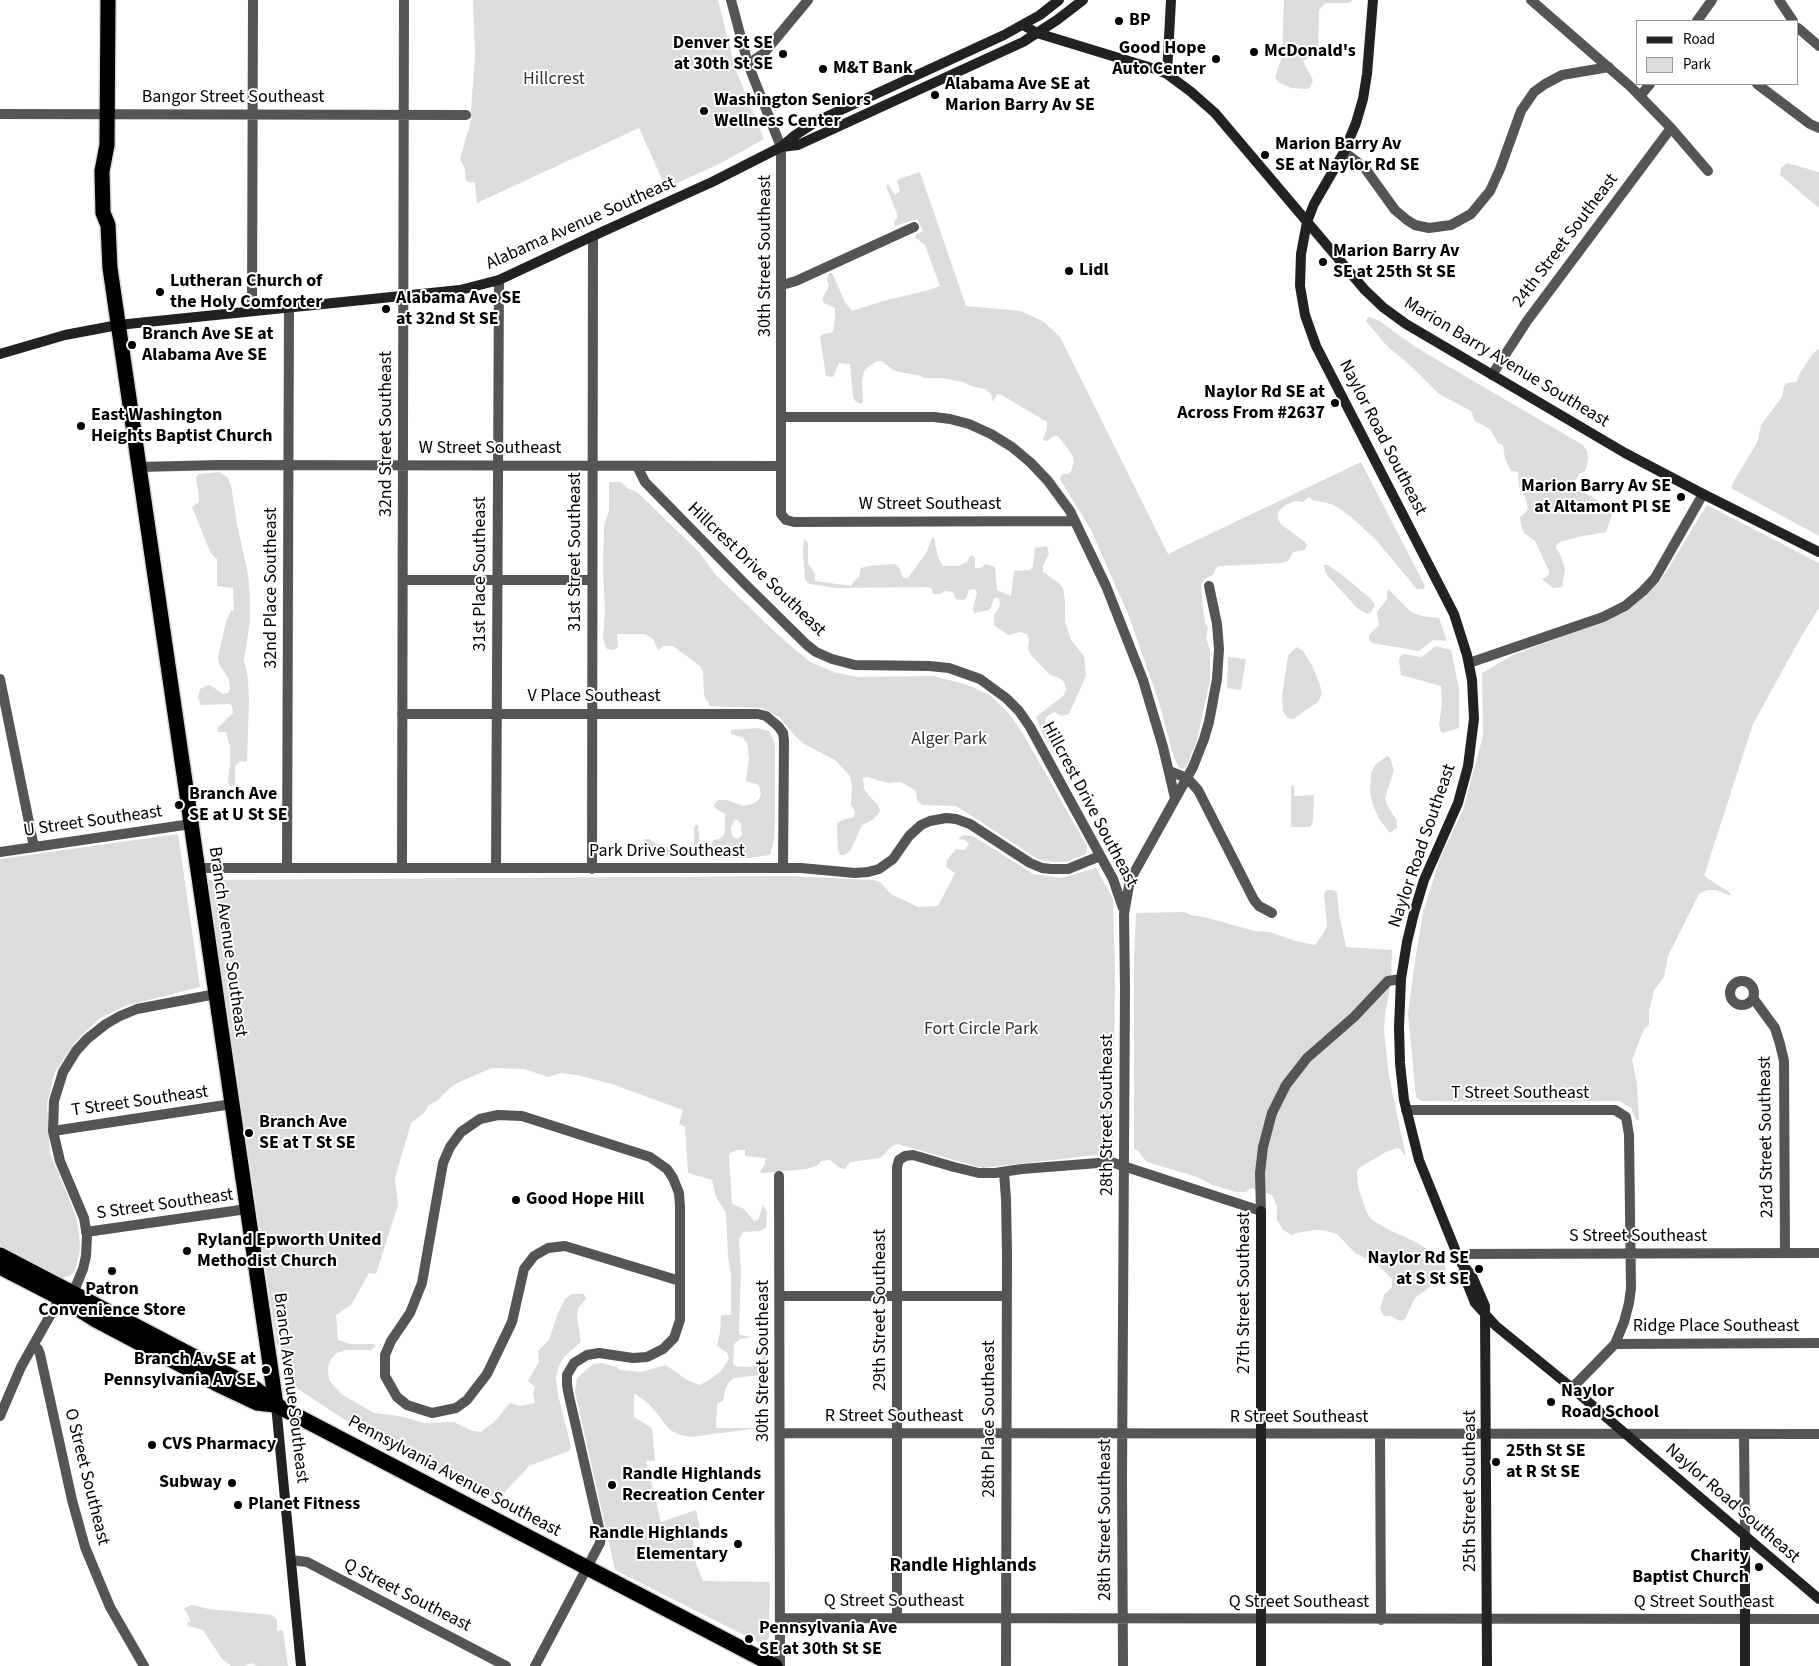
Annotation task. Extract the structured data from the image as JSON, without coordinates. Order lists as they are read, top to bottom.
{
  "streets": {
    "highway": ["Branch Avenue Southeast", "Pennsylvania Avenue Southeast"],
    "main road": [
      "Alabama Avenue Southeast",
      "Marion Barry Avenue Southeast",
      "Naylor Road Southeast",
      "27th Street Southeast",
      "25th Street Southeast"
    ],
    "street": [
      "Bangor Street Southeast",
      "24th Street Southeast",
      "30th Street Southeast",
      "32nd Street Southeast",
      "W Street Southeast",
      "31st Street Southeast",
      "Hillcrest Drive Southeast",
      "31st Place Southeast",
      "32nd Place Southeast",
      "V Place Southeast",
      "U Street Southeast",
      "Park Drive Southeast",
      "T Street Southeast",
      "28th Street Southeast",
      "23rd Street Southeast",
      "S Street Southeast",
      "29th Street Southeast",
      "Ridge Place Southeast",
      "R Street Southeast",
      "28th Place Southeast",
      "O Street Southeast",
      "Q Street Southeast"
    ]
  },
  "crossings": [
    ["Bangor Street Southeast", "32nd Street Southeast"],
    ["Bangor Street Southeast", "Branch Avenue Southeast"],
    ["Alabama Avenue Southeast", "30th Street Southeast"],
    ["Alabama Avenue Southeast", "Marion Barry Avenue Southeast"],
    ["Alabama Avenue Southeast", "32nd Street Southeast"],
    ["Alabama Avenue Southeast", "31st Street Southeast"],
    ["Alabama Avenue Southeast", "31st Place Southeast"],
    ["Alabama Avenue Southeast", "32nd Place Southeast"],
    ["Alabama Avenue Southeast", "Branch Avenue Southeast"],
    ["24th Street Southeast", "Marion Barry Avenue Southeast"],
    ["30th Street Southeast", "W Street Southeast"],
    ["30th Street Southeast", "R Street Southeast"],
    ["30th Street Southeast", "Q Street Southeast"],
    ["Marion Barry Avenue Southeast", "Naylor Road Southeast"],
    ["32nd Street Southeast", "W Street Southeast"],
    ["32nd Street Southeast", "V Place Southeast"],
    ["32nd Street Southeast", "Park Drive Southeast"],
    ["Naylor Road Southeast", "T Street Southeast"],
    ["Naylor Road Southeast", "S Street Southeast"],
    ["Naylor Road Southeast", "27th Street Southeast"],
    ["Naylor Road Southeast", "Ridge Place Southeast"],
    ["Naylor Road Southeast", "R Street Southeast"],
    ["Naylor Road Southeast", "25th Street Southeast"],
    ["W Street Southeast", "31st Street Southeast"],
    ["W Street Southeast", "Hillcrest Drive Southeast"],
    ["W Street Southeast", "31st Place Southeast"],
    ["W Street Southeast", "32nd Place Southeast"],
    ["W Street Southeast", "Branch Avenue Southeast"],
    ["31st Street Southeast", "V Place Southeast"],
    ["31st Street Southeast", "Park Drive Southeast"],
    ["Hillcrest Drive Southeast", "Park Drive Southeast"],
    ["Hillcrest Drive Southeast", "28th Street Southeast"],
    ["31st Place Southeast", "V Place Southeast"],
    ["31st Place Southeast", "Park Drive Southeast"],
    ["32nd Place Southeast", "Park Drive Southeast"],
    ["V Place Southeast", "Park Drive Southeast"],
    ["U Street Southeast", "Branch Avenue Southeast"],
    ["Park Drive Southeast", "Branch Avenue Southeast"],
    ["Branch Avenue Southeast", "T Street Southeast"],
    ["Branch Avenue Southeast", "S Street Southeast"],
    ["Branch Avenue Southeast", "Pennsylvania Avenue Southeast"],
    ["Branch Avenue Southeast", "Q Street Southeast"],
    ["T Street Southeast", "S Street Southeast"],
    ["28th Street Southeast", "R Street Southeast"],
    ["28th Street Southeast", "Q Street Southeast"],
    ["23rd Street Southeast", "S Street Southeast"],
    ["27th Street Southeast", "R Street Southeast"],
    ["27th Street Southeast", "Q Street Southeast"],
    ["29th Street Southeast", "R Street Southeast"],
    ["29th Street Southeast", "28th Place Southeast"],
    ["29th Street Southeast", "Q Street Southeast"],
    ["R Street Southeast", "28th Place Southeast"],
    ["R Street Southeast", "25th Street Southeast"],
    ["28th Place Southeast", "Q Street Southeast"],
    ["25th Street Southeast", "Q Street Southeast"]
  ],
  "districts": ["Randle Highlands"],
  "parks": ["Hillcrest", "Alger Park", "Fort Circle Park"],
  "places": [
    "BP",
    "McDonald's",
    "Denver St SE at 30th St SE",
    "Good Hope Auto Center",
    "M&T Bank",
    "Alabama Ave SE at Marion Barry Av SE",
    "Washington Seniors Wellness Center",
    "Marion Barry Av SE at Naylor Rd SE",
    "Marion Barry Av SE at 25th St SE",
    "Lidl",
    "Lutheran Church of the Holy Comforter",
    "Alabama Ave SE at 32nd St SE",
    "Branch Ave SE at Alabama Ave SE",
    "Naylor Rd SE at Across From #2637",
    "East Washington Heights Baptist Church",
    "Marion Barry Av SE at Altamont Pl SE",
    "Branch Ave SE at U St SE",
    "Branch Ave SE at T St SE",
    "Good Hope Hill",
    "Ryland Epworth United Methodist Church",
    "Naylor Rd SE at S St SE",
    "Patron Convenience Store",
    "Branch Av SE at Pennsylvania Av SE",
    "Naylor Road School",
    "CVS Pharmacy",
    "25th St SE at R St SE",
    "Subway",
    "Randle Highlands Recreation Center",
    "Planet Fitness",
    "Randle Highlands Elementary",
    "Charity Baptist Church",
    "Pennsylvania Ave SE at 30th St SE"
  ],
  "legend": ["Road", "Park"]
}
